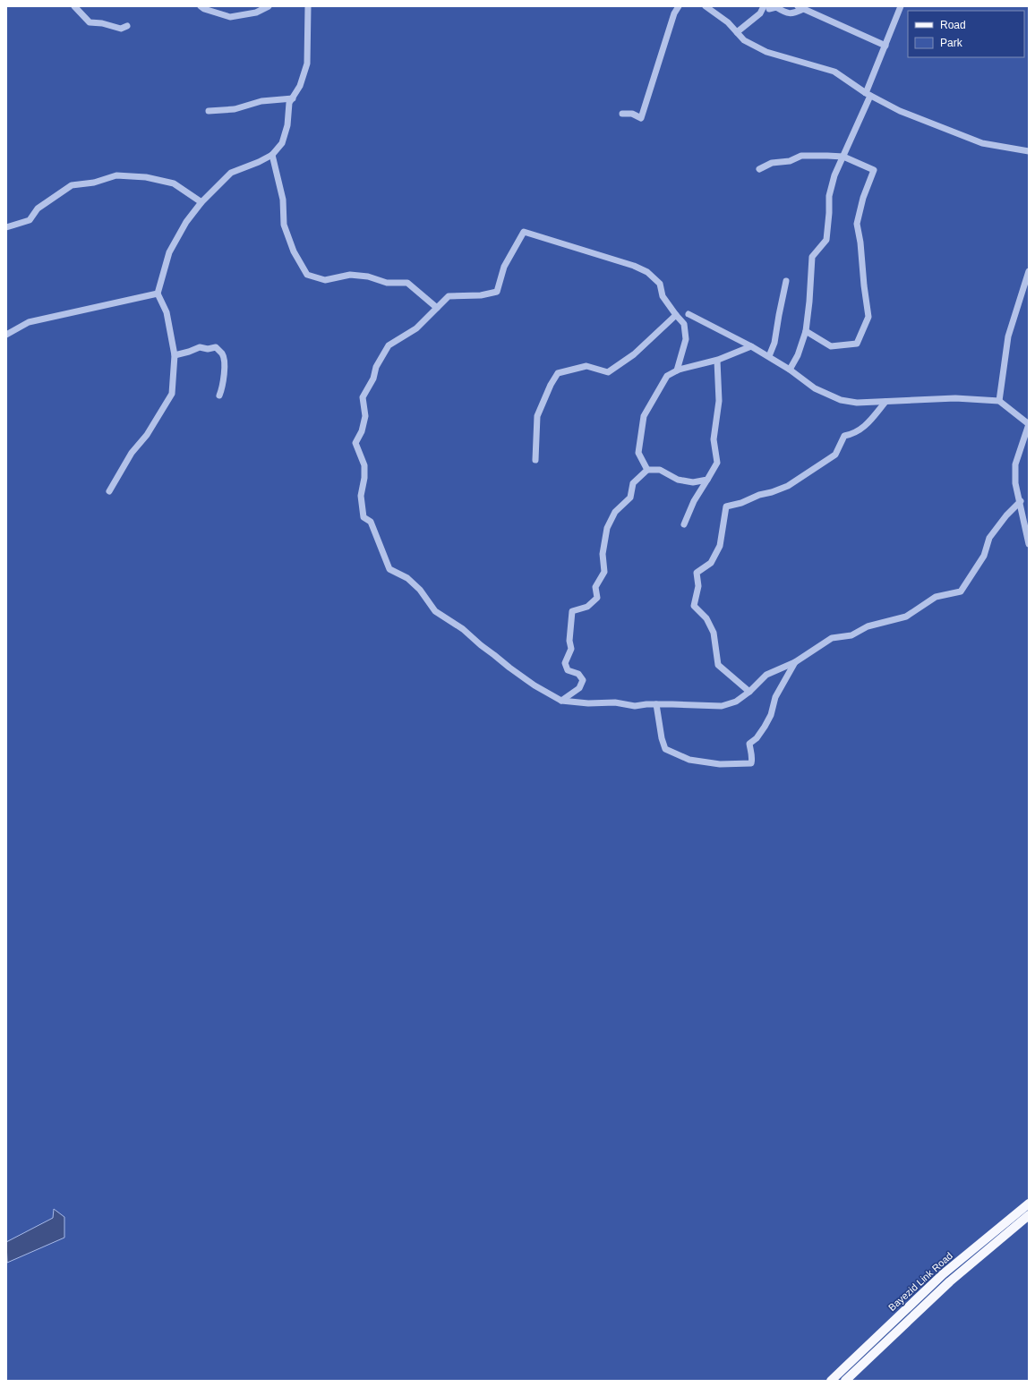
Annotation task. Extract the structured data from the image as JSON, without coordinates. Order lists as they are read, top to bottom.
{
  "streets": {
    "main road": ["Bayezid Link Road"]
  },
  "legend": ["Road", "Park"]
}
